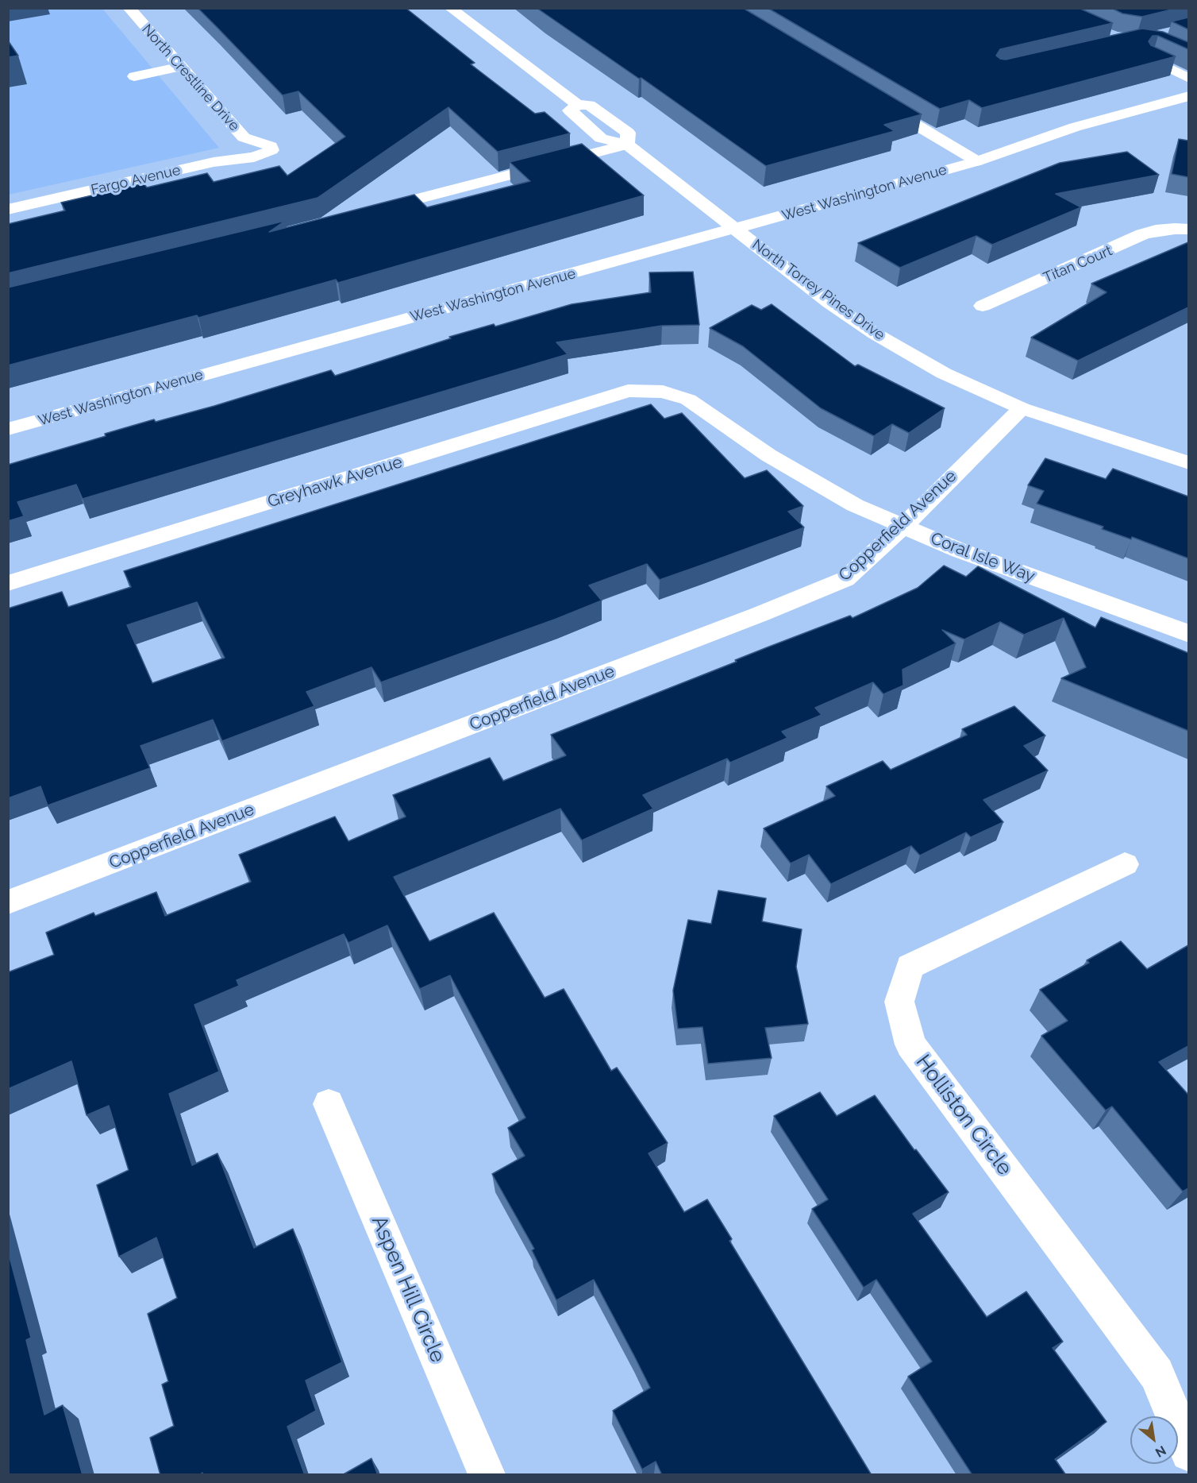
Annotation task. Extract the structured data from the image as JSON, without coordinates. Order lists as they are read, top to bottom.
{
  "streets": {
    "street": [
      "North Crestline Drive",
      "Fargo Avenue",
      "West Washington Avenue",
      "Titan Court",
      "North Torrey Pines Drive",
      "Greyhawk Avenue",
      "Copperfield Avenue",
      "Coral Isle Way",
      "Holliston Circle",
      "Aspen Hill Circle"
    ]
  },
  "crossings": [
    ["North Crestline Drive", "Fargo Avenue"],
    ["West Washington Avenue", "North Torrey Pines Drive"],
    ["North Torrey Pines Drive", "Copperfield Avenue"],
    ["Greyhawk Avenue", "Coral Isle Way"],
    ["Copperfield Avenue", "Coral Isle Way"]
  ],
  "north": "bottom right"
}
